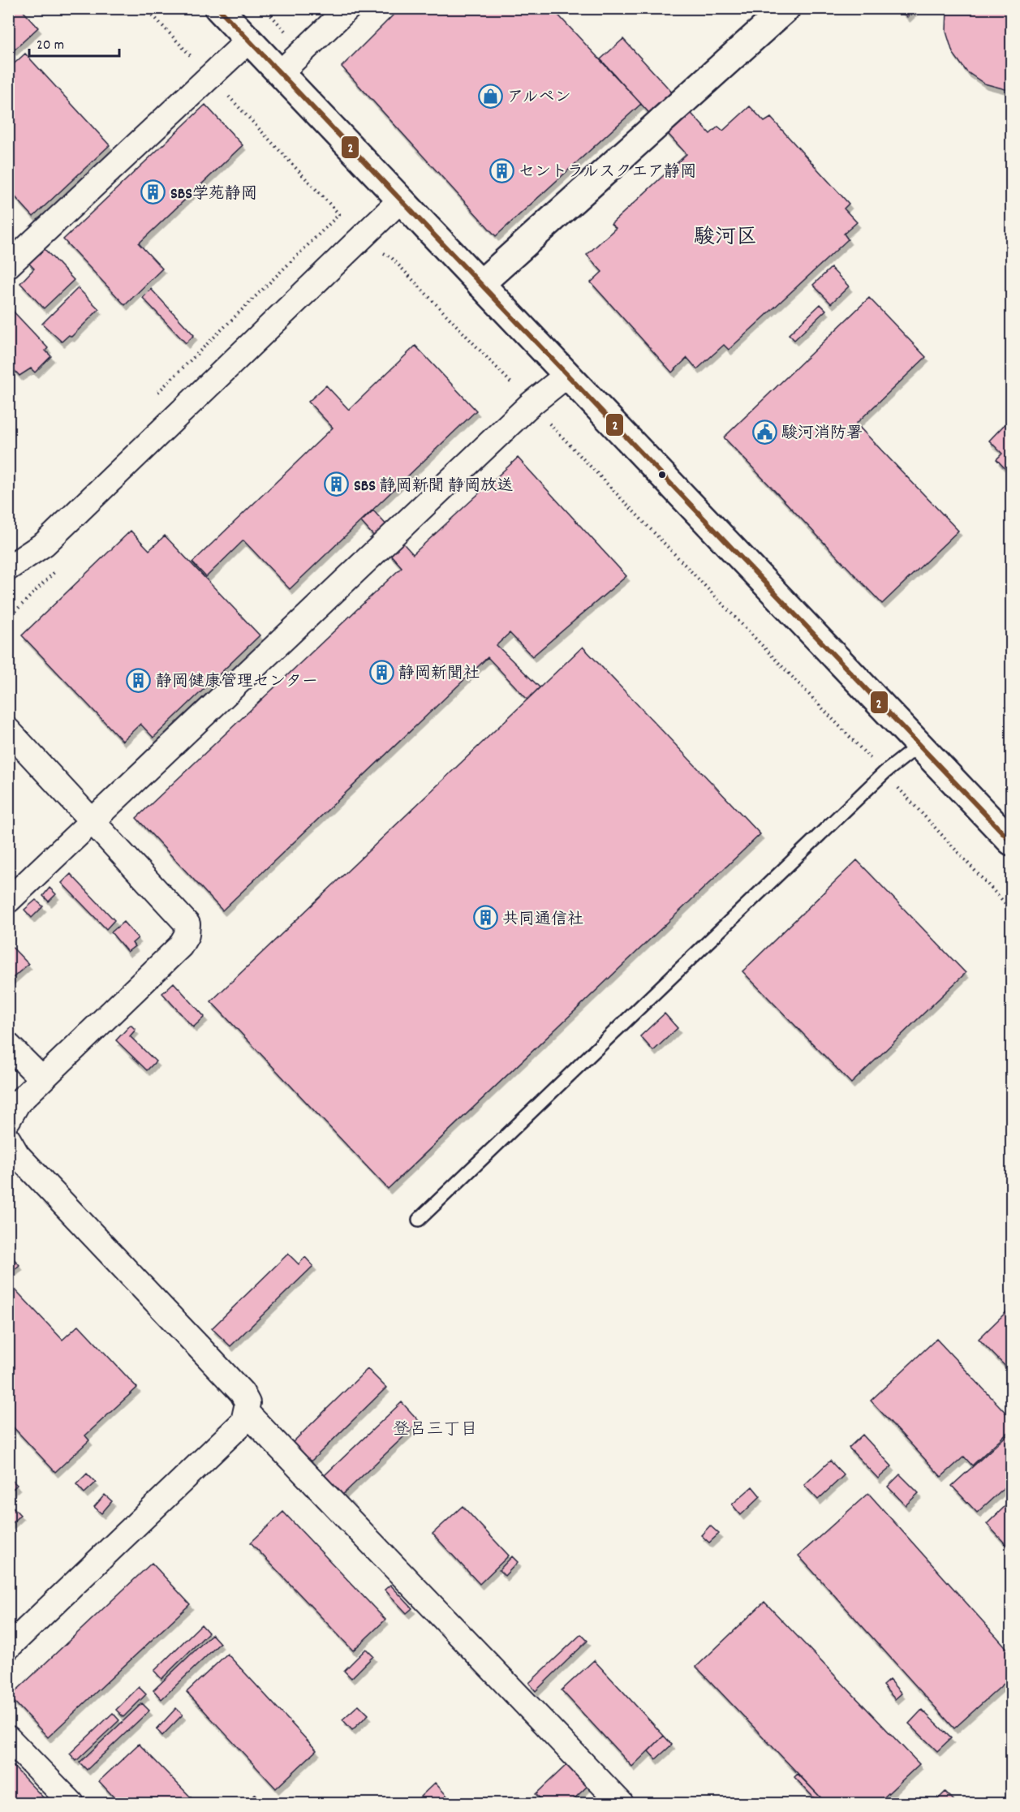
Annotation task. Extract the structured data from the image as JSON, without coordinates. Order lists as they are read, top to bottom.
{
  "districts": ["駿河区", "登呂三丁目"],
  "places": {
    "shop": ["アルペン"],
    "building": [
      "セントラルスクエア静岡",
      "SBS学苑静岡",
      "SBS 静岡新聞 静岡放送",
      "静岡新聞社",
      "静岡健康管理センター",
      "共同通信社"
    ],
    "public building": ["駿河消防署"]
  },
  "lines": ["transit line 2"],
  "scale_bar": "20 m"
}
